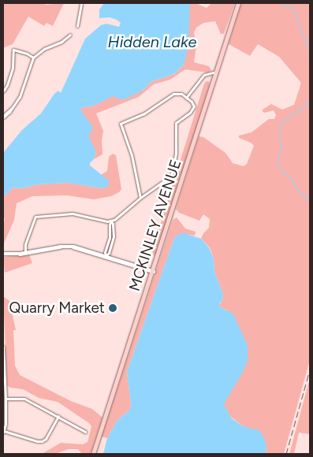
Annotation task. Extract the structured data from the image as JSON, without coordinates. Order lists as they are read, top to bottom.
{
  "streets": {
    "main road": ["MCKINLEY AVENUE"]
  },
  "water": ["Hidden Lake"],
  "places": ["Quarry Market"]
}
